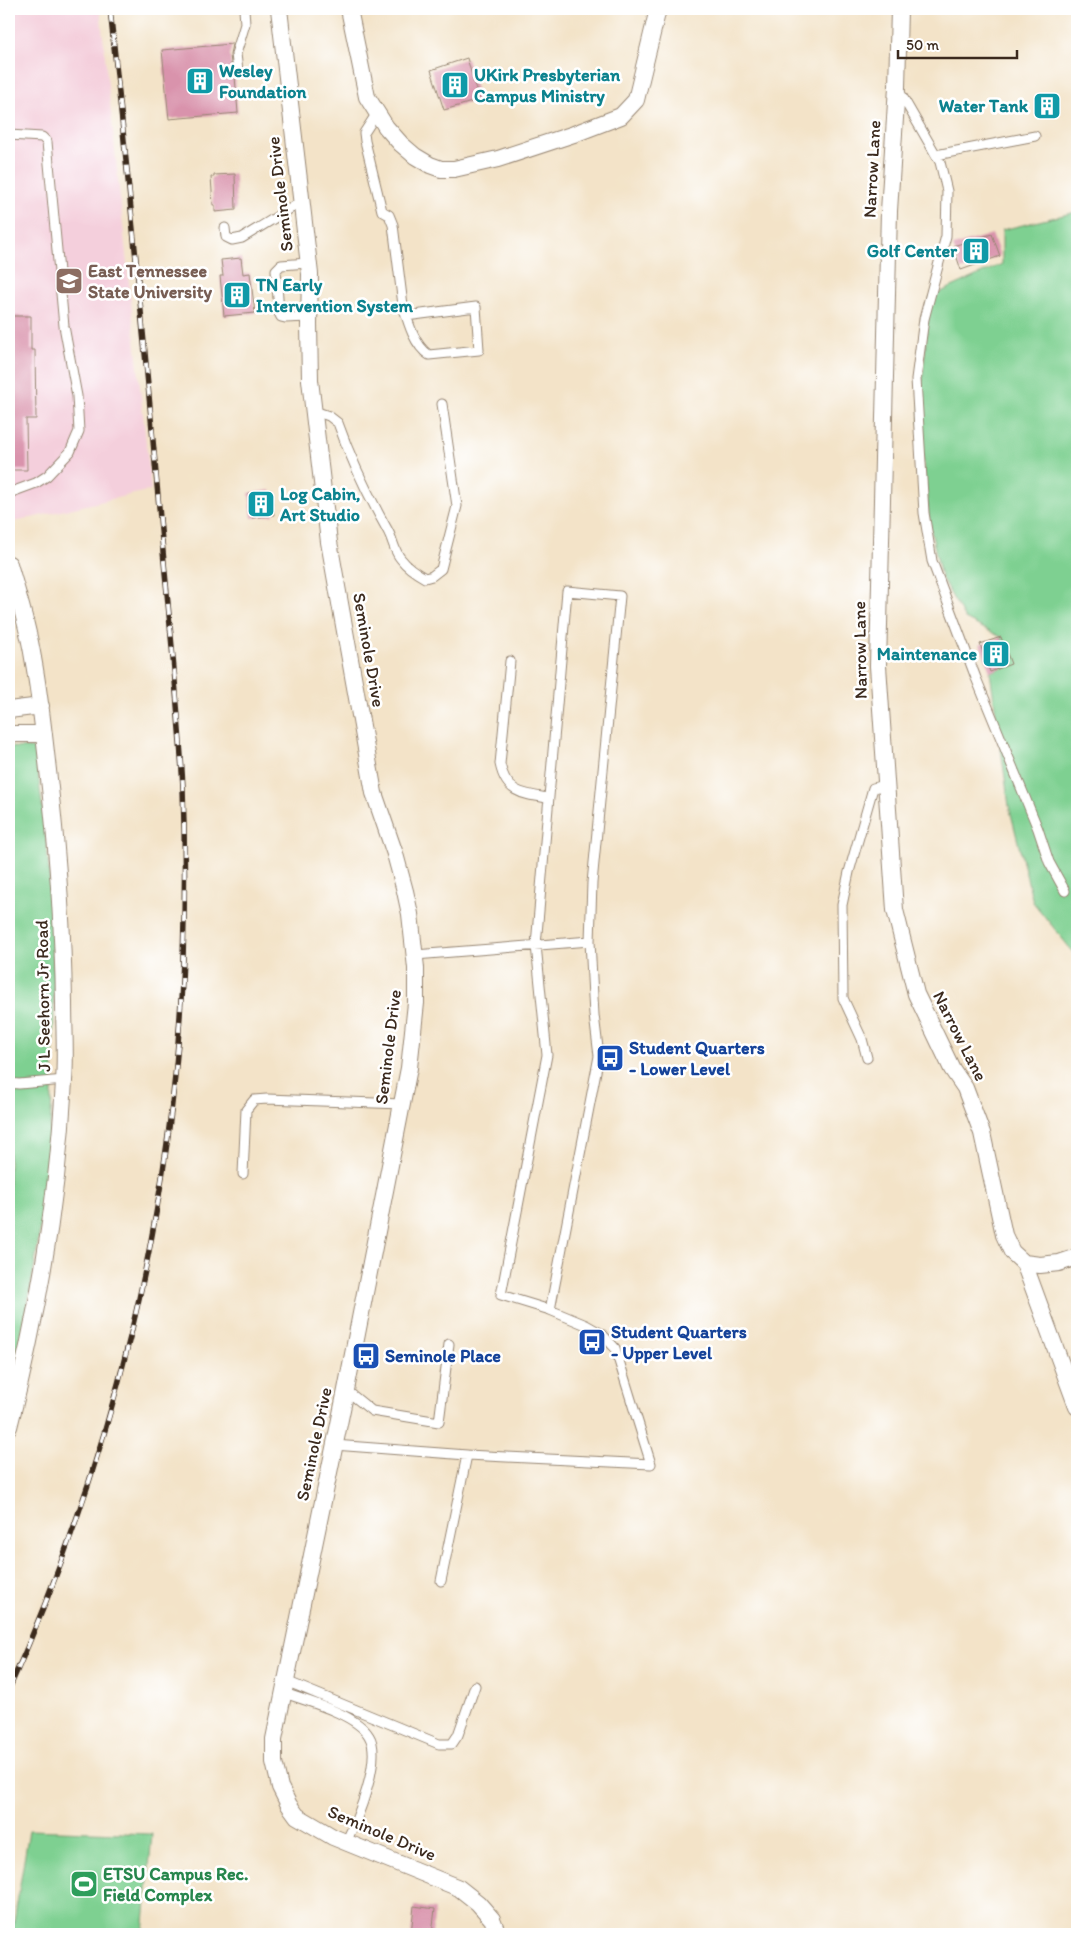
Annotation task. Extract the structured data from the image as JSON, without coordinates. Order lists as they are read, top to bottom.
{
  "streets": {
    "street": ["Narrow Lane", "Seminole Drive", "J L Seehorn Jr Road"]
  },
  "places": {
    "building": [
      "Wesley Foundation",
      "UKirk Presbyterian Campus Ministry",
      "Water Tank",
      "Golf Center",
      "TN Early Intervention System",
      "Log Cabin, Art Studio",
      "Maintenance"
    ],
    "school or university": ["East Tennessee State University"],
    "bus stop": ["Student Quarters - Lower Level", "Student Quarters - Upper Level", "Seminole Place"],
    "sports": ["ETSU Campus Rec. Field Complex"]
  },
  "scale_bar": "50 m"
}
